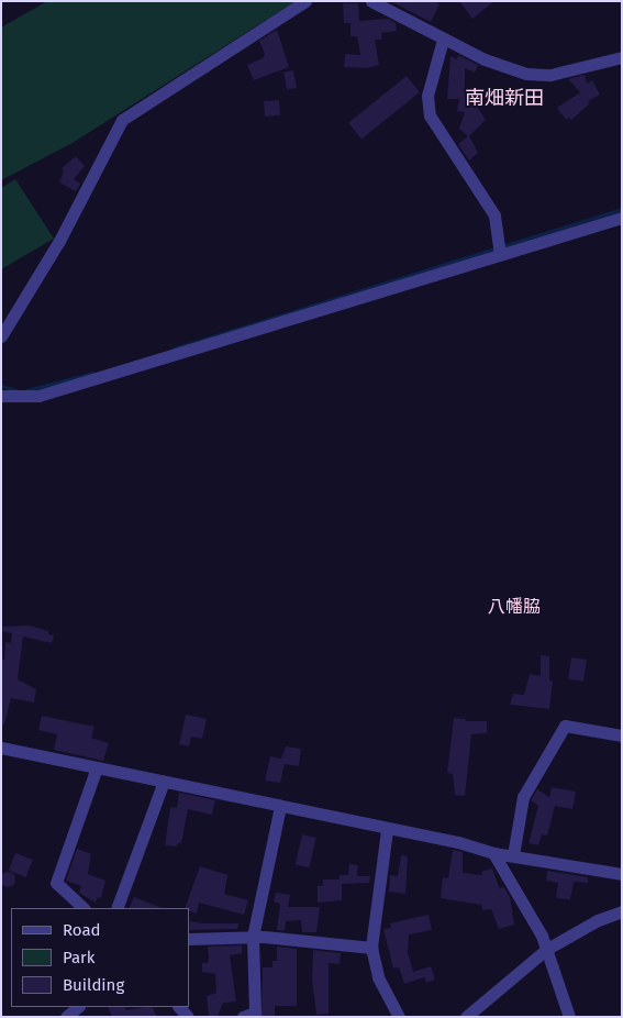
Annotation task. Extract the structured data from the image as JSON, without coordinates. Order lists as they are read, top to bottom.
{
  "districts": ["南畑新田", "八幡脇"],
  "legend": ["Road", "Park", "Building"]
}
